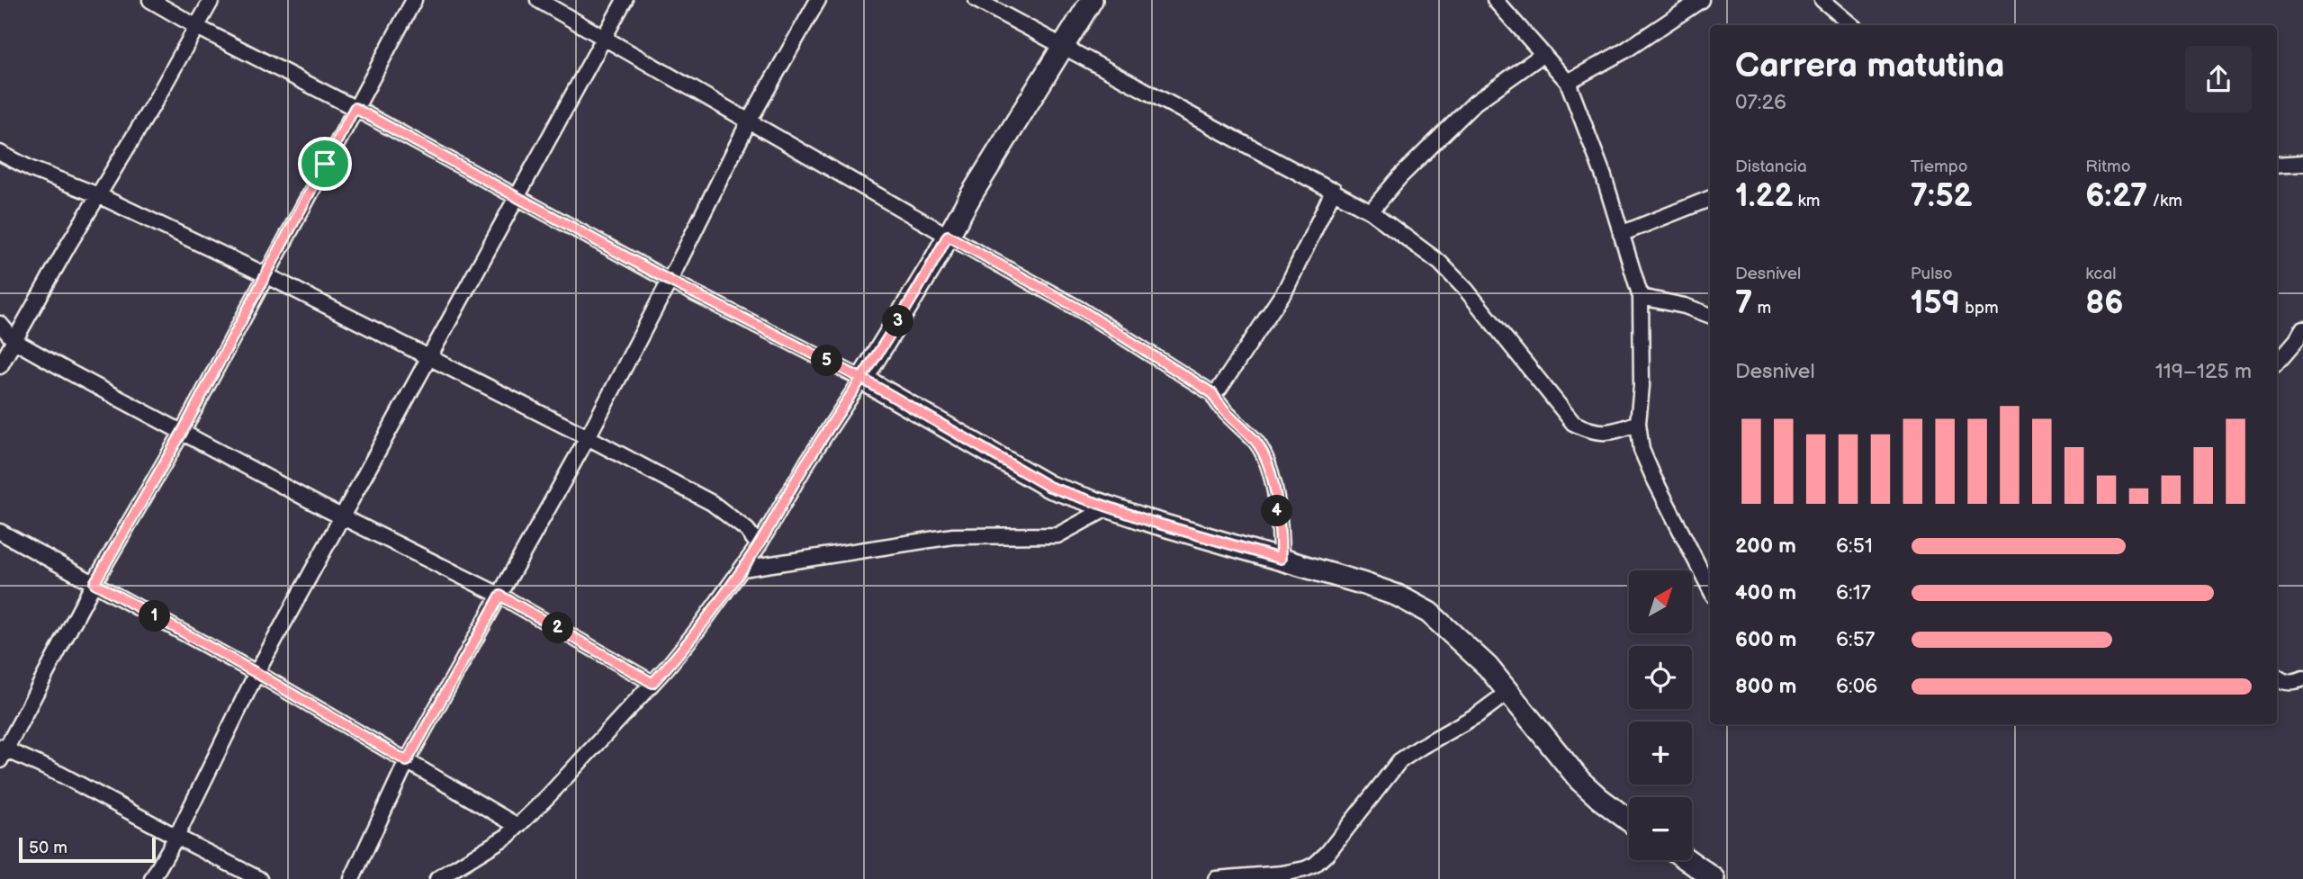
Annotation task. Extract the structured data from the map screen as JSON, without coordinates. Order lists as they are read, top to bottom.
{
  "scale_bar": "50 m",
  "north": "top right",
  "page": {
    "heading": ["Carrera matutina", "07:26"],
    "stats": [
      ["Distancia", "1.22 km"],
      ["Tiempo", "7:52"],
      ["Ritmo", "6:27 /km"],
      ["Desnivel", "7 m"],
      ["Pulso", "159 bpm"],
      ["kcal", "86"]
    ],
    "pins": [
      "3",
      "5",
      "4",
      "1",
      "2"
    ],
    "chart": ["Desnivel", "119–125 m"],
    "list": [
      {
        "name": "200 m",
        "note": "6:51"
      },
      {
        "name": "400 m",
        "note": "6:17"
      },
      {
        "name": "600 m",
        "note": "6:57"
      },
      {
        "name": "800 m",
        "note": "6:06"
      }
    ],
    "map_buttons": ["+", "−"],
    "scale": "50 m"
  }
}
